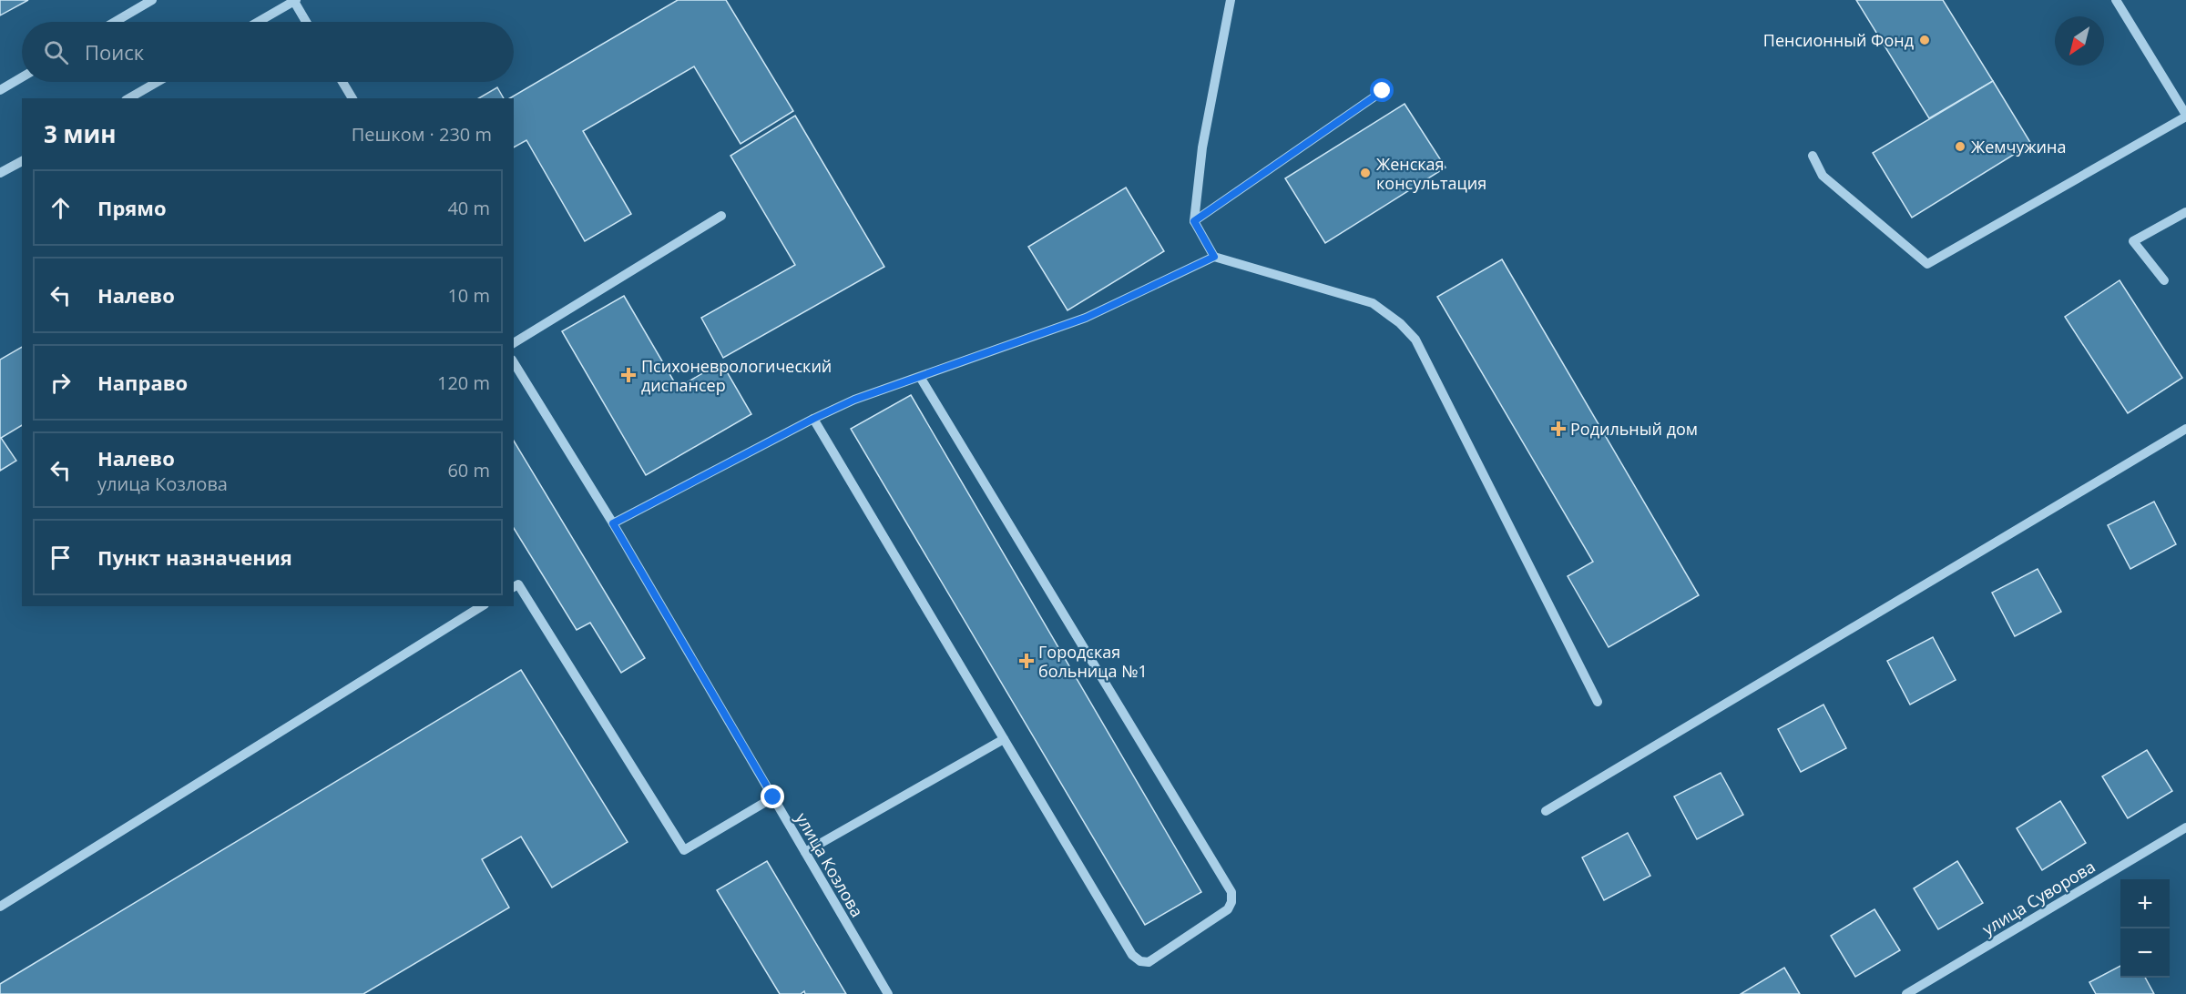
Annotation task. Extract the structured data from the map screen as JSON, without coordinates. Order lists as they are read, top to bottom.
{
  "streets": {
    "street": ["улица Козлова", "улица Суворова"]
  },
  "places": {
    "other": ["Пенсионный Фонд", "Жемчужина", "Женская консультация"],
    "health": ["Психоневрологический диспансер", "Родильный дом", "Городская больница №1"]
  },
  "north": "bottom left",
  "page": {
    "search": "Поиск",
    "heading": ["3 мин", "Пешком · 230 m"],
    "list": [
      ["Прямо", "40 m"],
      ["Налево", "10 m"],
      ["Направо", "120 m"],
      ["Налево", "улица Козлова", "60 m"],
      "Пункт назначения"
    ],
    "map_buttons": ["+", "−"]
  }
}
